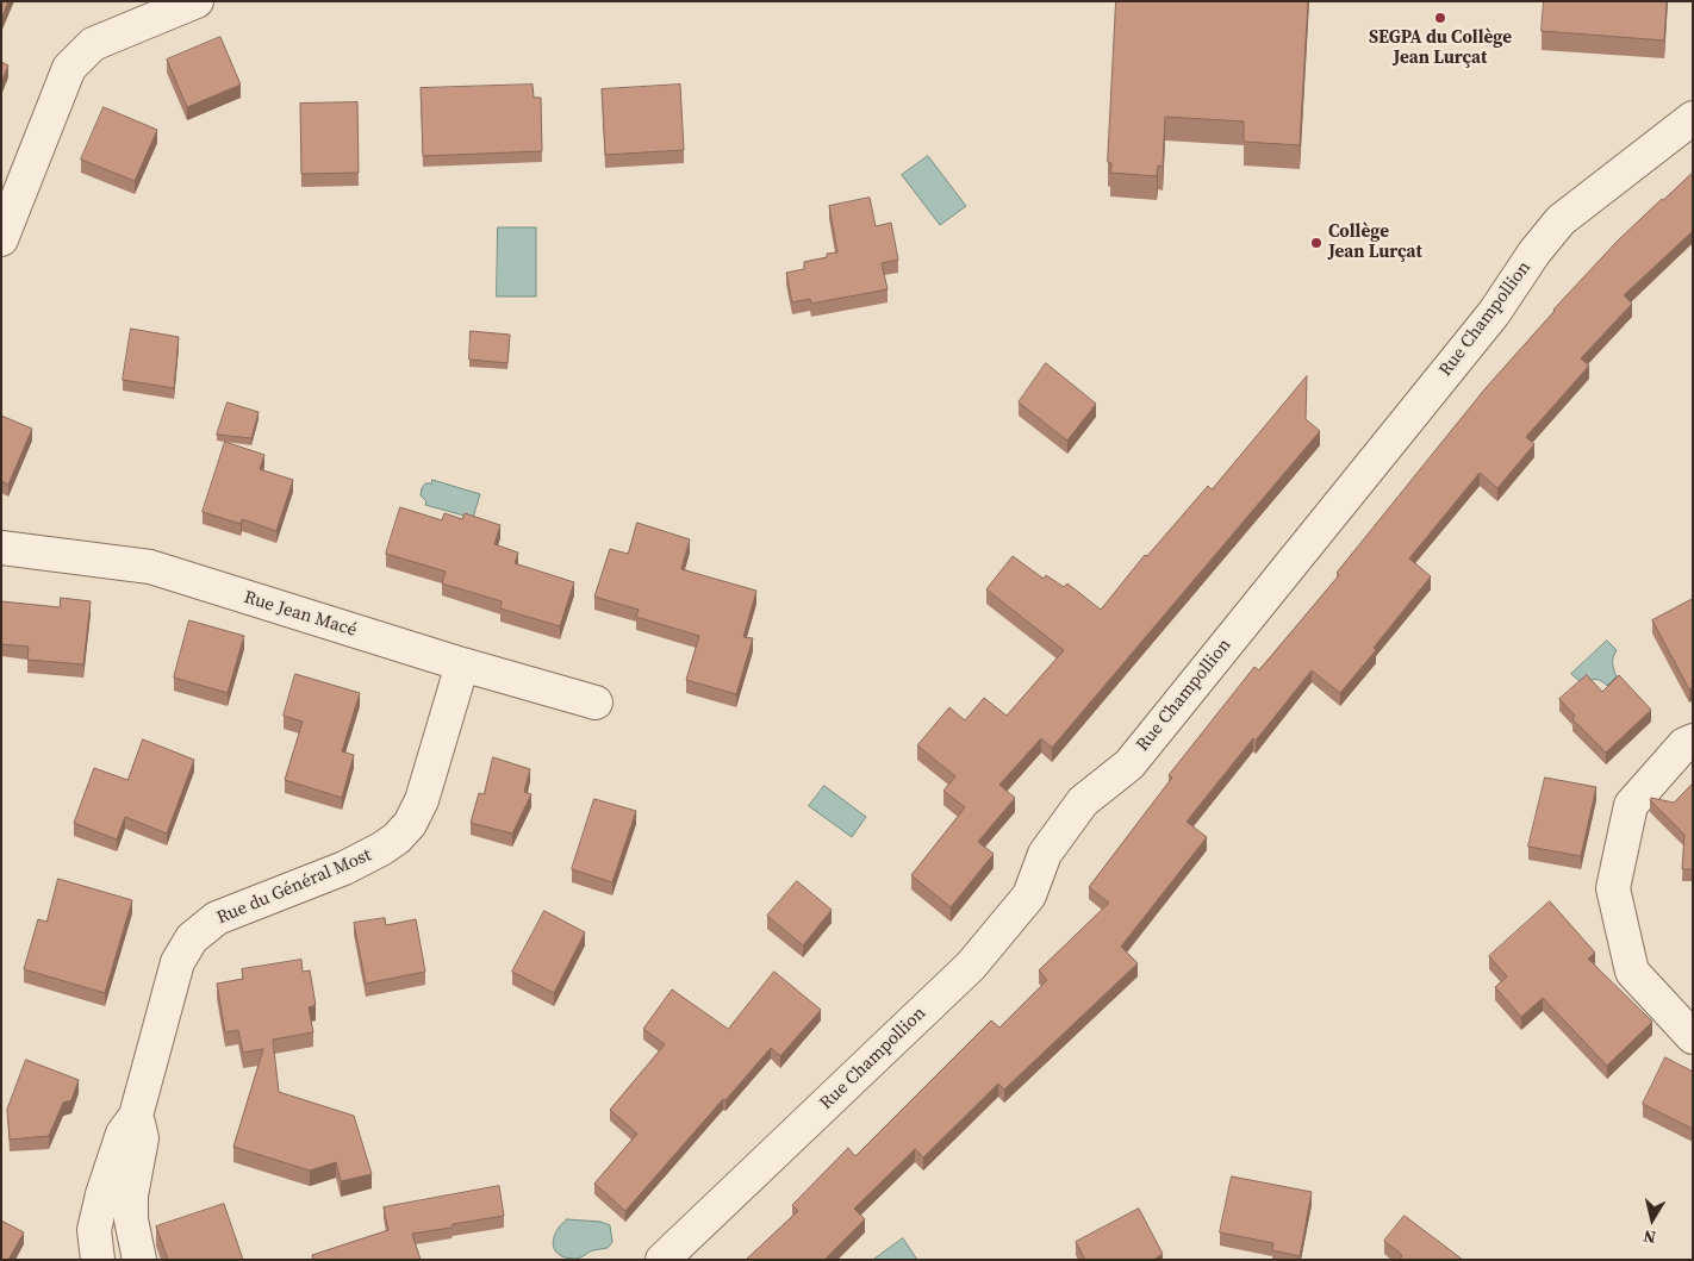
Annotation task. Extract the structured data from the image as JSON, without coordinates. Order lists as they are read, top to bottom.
{
  "streets": {
    "street": ["Rue Champollion", "Rue Jean Macé", "Rue du Général Most"]
  },
  "crossings": [
    ["Rue Jean Macé", "Rue du Général Most"]
  ],
  "places": ["SEGPA du Collège Jean Lurçat", "Collège Jean Lurçat"],
  "north": "bottom"
}
